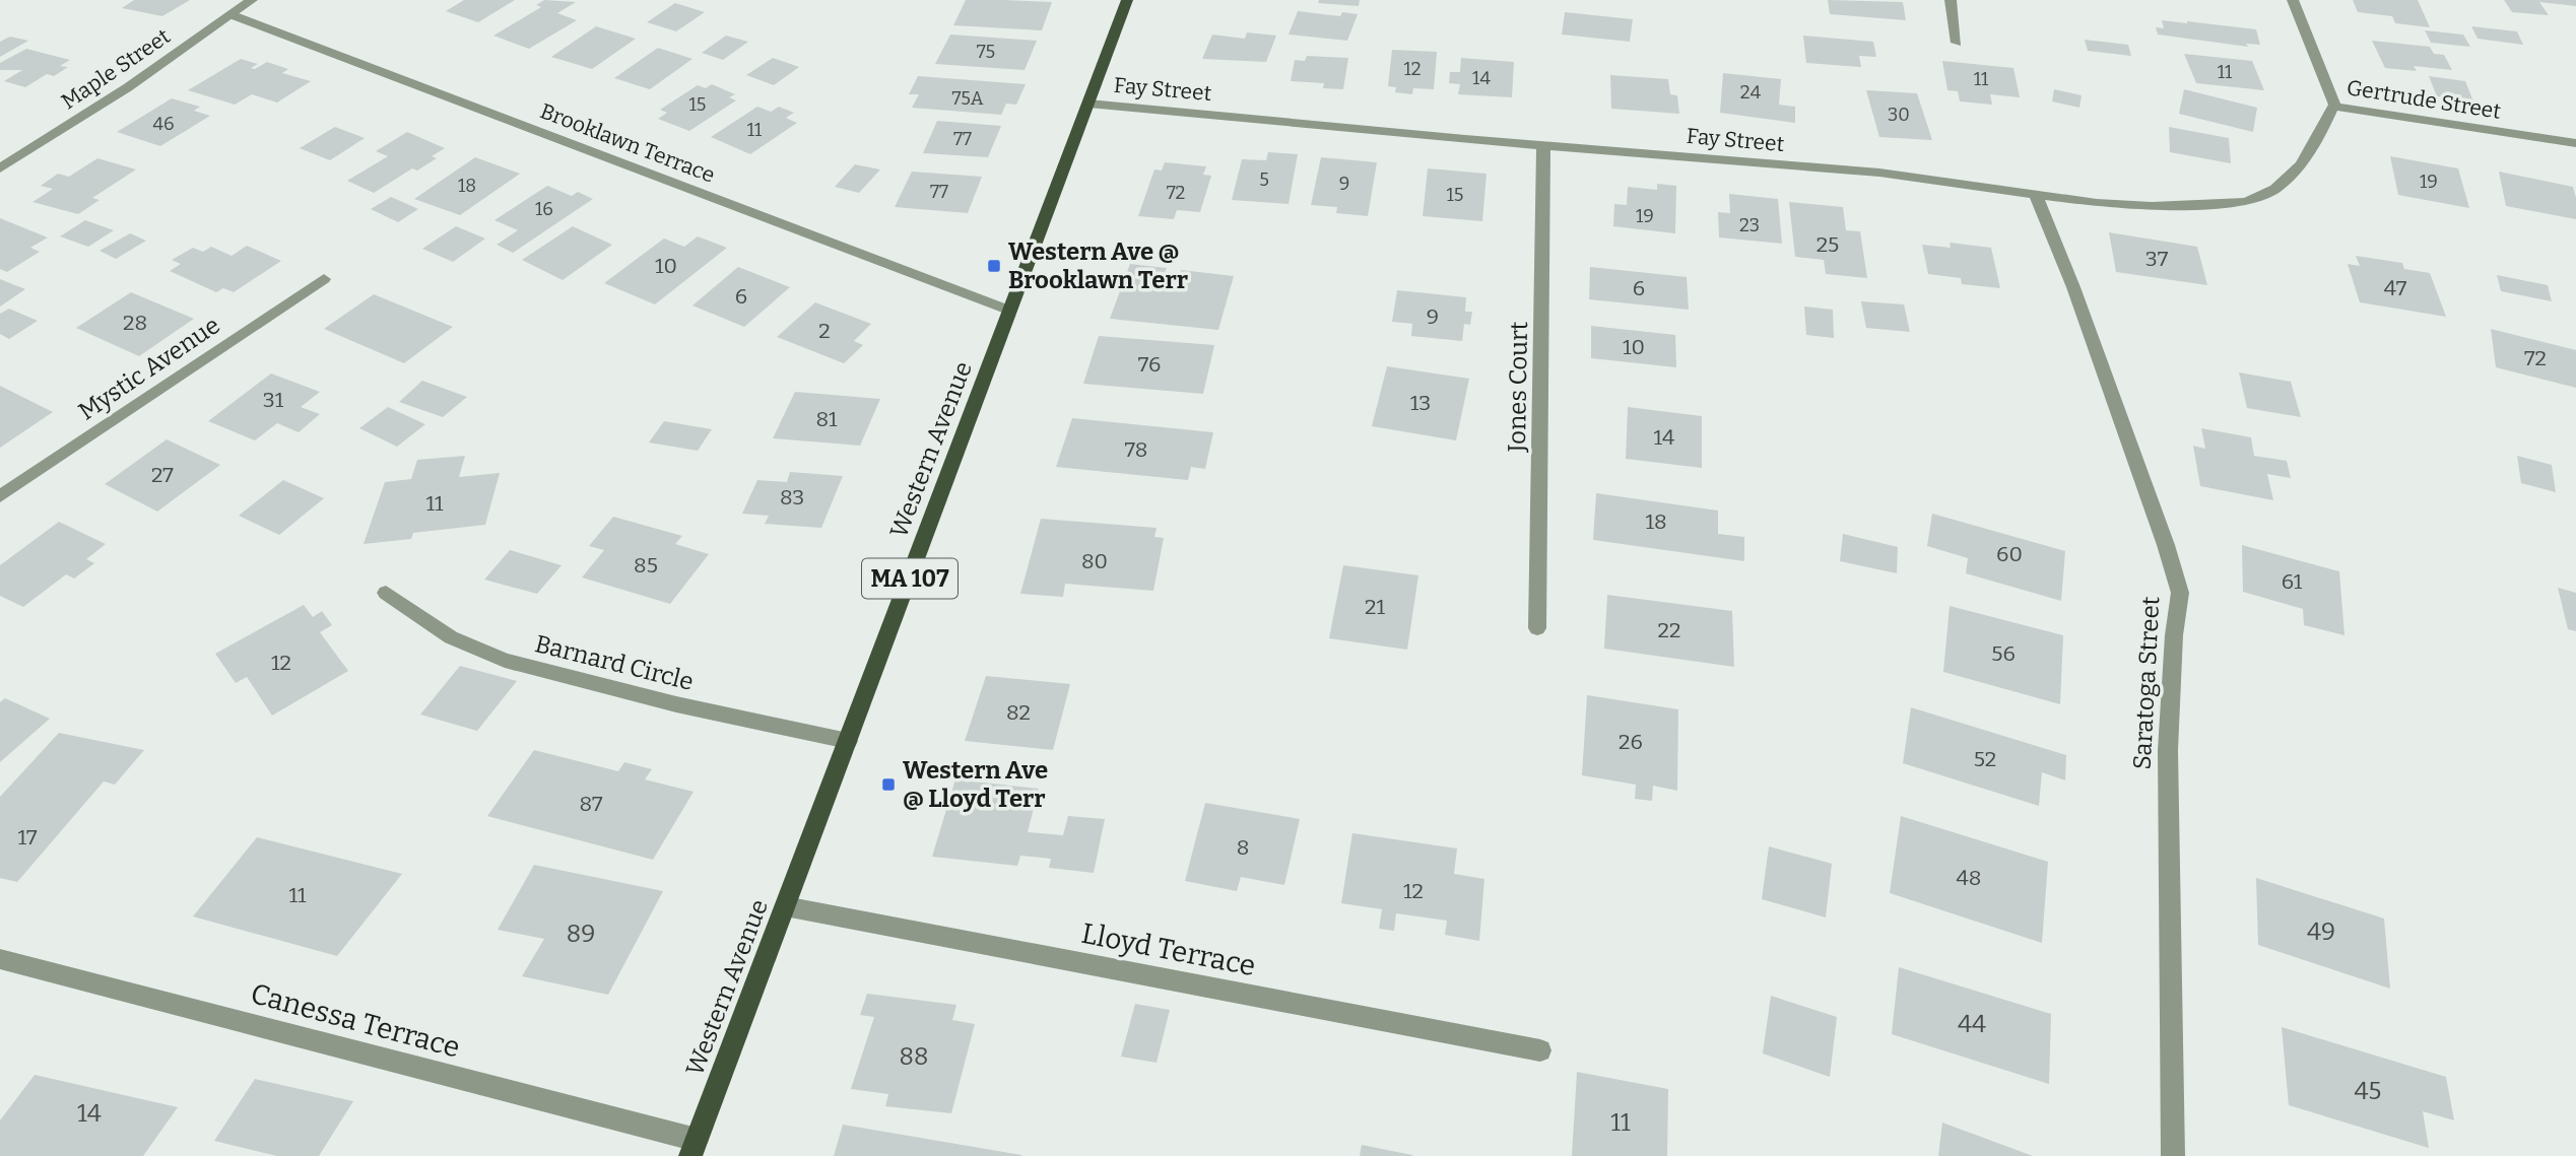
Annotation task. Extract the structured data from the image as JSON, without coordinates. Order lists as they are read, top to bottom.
{
  "streets": {
    "main road": ["Western Avenue", "MA 107"],
    "street": [
      "Maple Street",
      "Fay Street",
      "Gertrude Street",
      "Brooklawn Terrace",
      "Mystic Avenue",
      "Jones Court",
      "Barnard Circle",
      "Saratoga Street",
      "Lloyd Terrace",
      "Canessa Terrace"
    ]
  },
  "crossings": [
    ["Maple Street", "Brooklawn Terrace"],
    ["Fay Street", "Gertrude Street"],
    ["Fay Street", "Jones Court"],
    ["Fay Street", "Western Avenue"],
    ["Fay Street", "Saratoga Street"],
    ["Brooklawn Terrace", "Western Avenue"],
    ["Western Avenue", "Barnard Circle"],
    ["Western Avenue", "Lloyd Terrace"],
    ["Western Avenue", "Canessa Terrace"]
  ],
  "places": {
    "transit": ["Western Ave @ Brooklawn Terr", "Western Ave @ Lloyd Terr"]
  },
  "house_numbers": [
    "75",
    "12",
    "11",
    "14",
    "11",
    "24",
    "75A",
    "15",
    "30",
    "46",
    "11",
    "77",
    "5",
    "19",
    "9",
    "18",
    "77",
    "72",
    "15",
    "16",
    "19",
    "23",
    "25",
    "37",
    "10",
    "6",
    "47",
    "6",
    "9",
    "28",
    "2",
    "10",
    "72",
    "76",
    "31",
    "13",
    "81",
    "14",
    "78",
    "27",
    "83",
    "11",
    "18",
    "60",
    "80",
    "85",
    "61",
    "21",
    "22",
    "56",
    "12",
    "82",
    "26",
    "52",
    "87",
    "17",
    "8",
    "48",
    "12",
    "11",
    "49",
    "89",
    "44",
    "88",
    "45",
    "14",
    "11"
  ]
}
